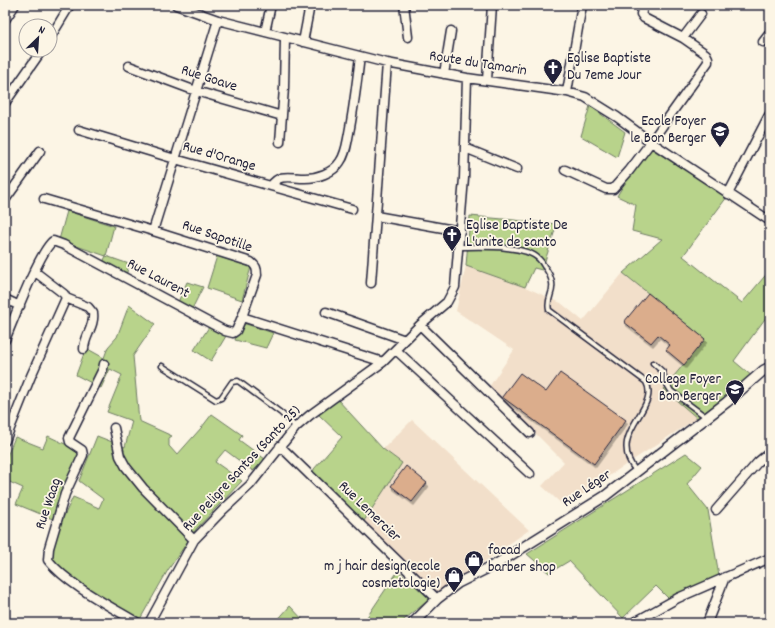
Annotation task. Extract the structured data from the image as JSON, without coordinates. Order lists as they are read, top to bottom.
{
  "streets": {
    "street": [
      "Route du Tamarin",
      "Rue Goave",
      "Rue d'Orange",
      "Rue Sapotille",
      "Rue Laurent",
      "Rue Peligre Santos (Santo 25)",
      "Rue Léger",
      "Rue Waag",
      "Rue Lemercier"
    ]
  },
  "crossings": [
    ["Route du Tamarin", "Rue Peligre Santos (Santo 25)"],
    ["Rue Sapotille", "Rue Laurent"],
    ["Rue Peligre Santos (Santo 25)", "Rue Lemercier"],
    ["Rue Léger", "Rue Lemercier"]
  ],
  "places": {
    "church": ["Eglise Baptiste Du 7eme Jour", "Eglise Baptiste De L'unite de santo"],
    "school or university": ["Ecole Foyer le Bon Berger", "College Foyer Bon Berger"],
    "shop": ["facad barber shop", "m j hair design(ecole cosmetologie)"]
  },
  "north": "top right"
}
